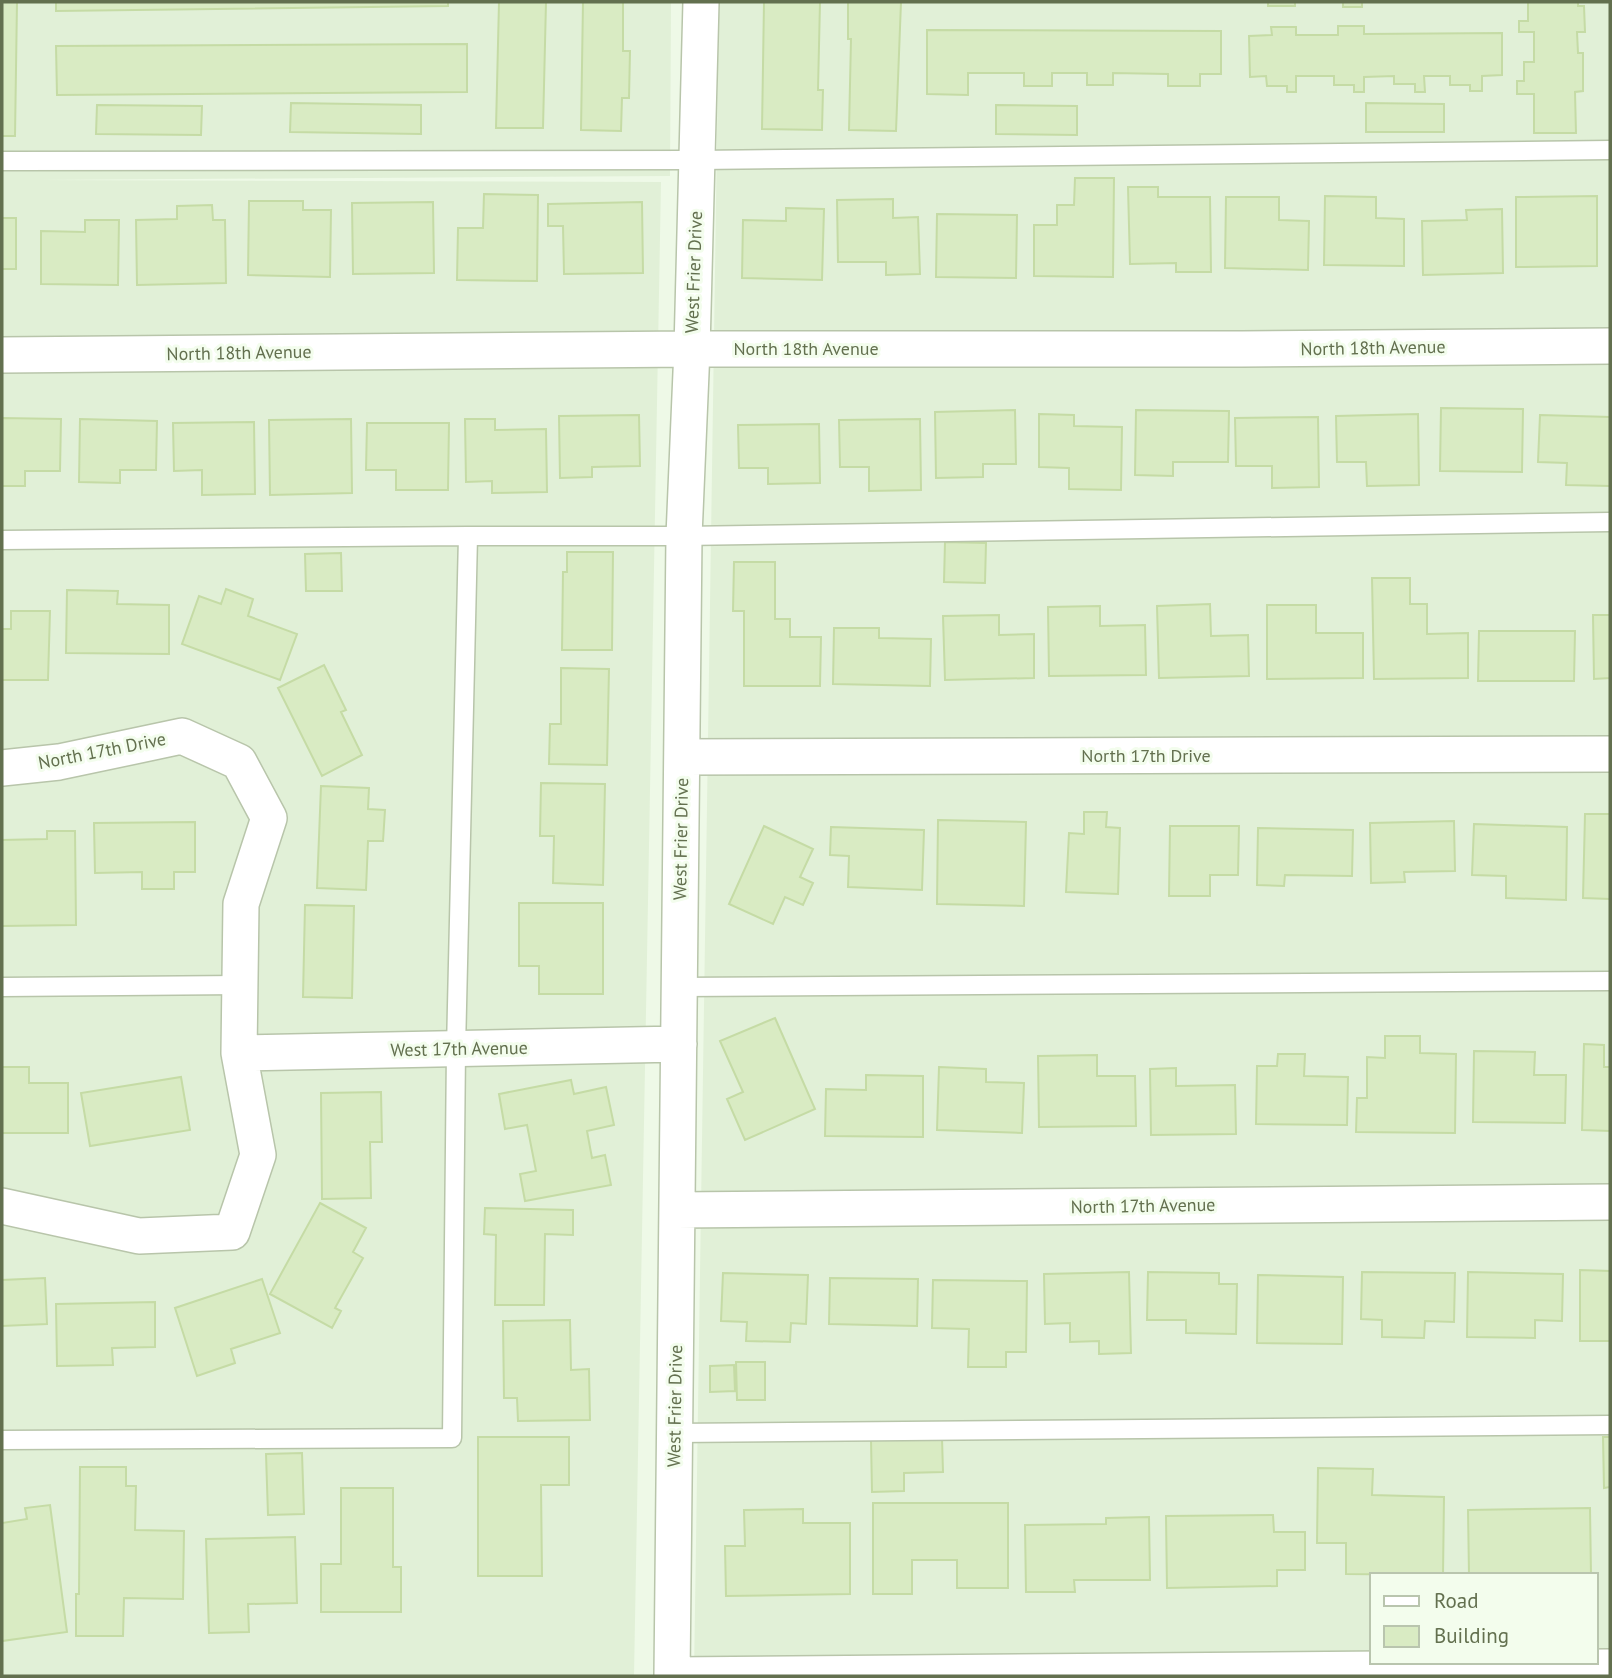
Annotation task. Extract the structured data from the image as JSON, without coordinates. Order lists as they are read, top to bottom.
{
  "streets": {
    "street": [
      "West Frier Drive",
      "North 18th Avenue",
      "North 17th Drive",
      "West 17th Avenue",
      "North 17th Avenue"
    ]
  },
  "crossings": [
    ["West Frier Drive", "North 18th Avenue"],
    ["West Frier Drive", "North 17th Drive"],
    ["West Frier Drive", "West 17th Avenue"],
    ["West Frier Drive", "North 17th Avenue"]
  ],
  "legend": ["Road", "Building"]
}
